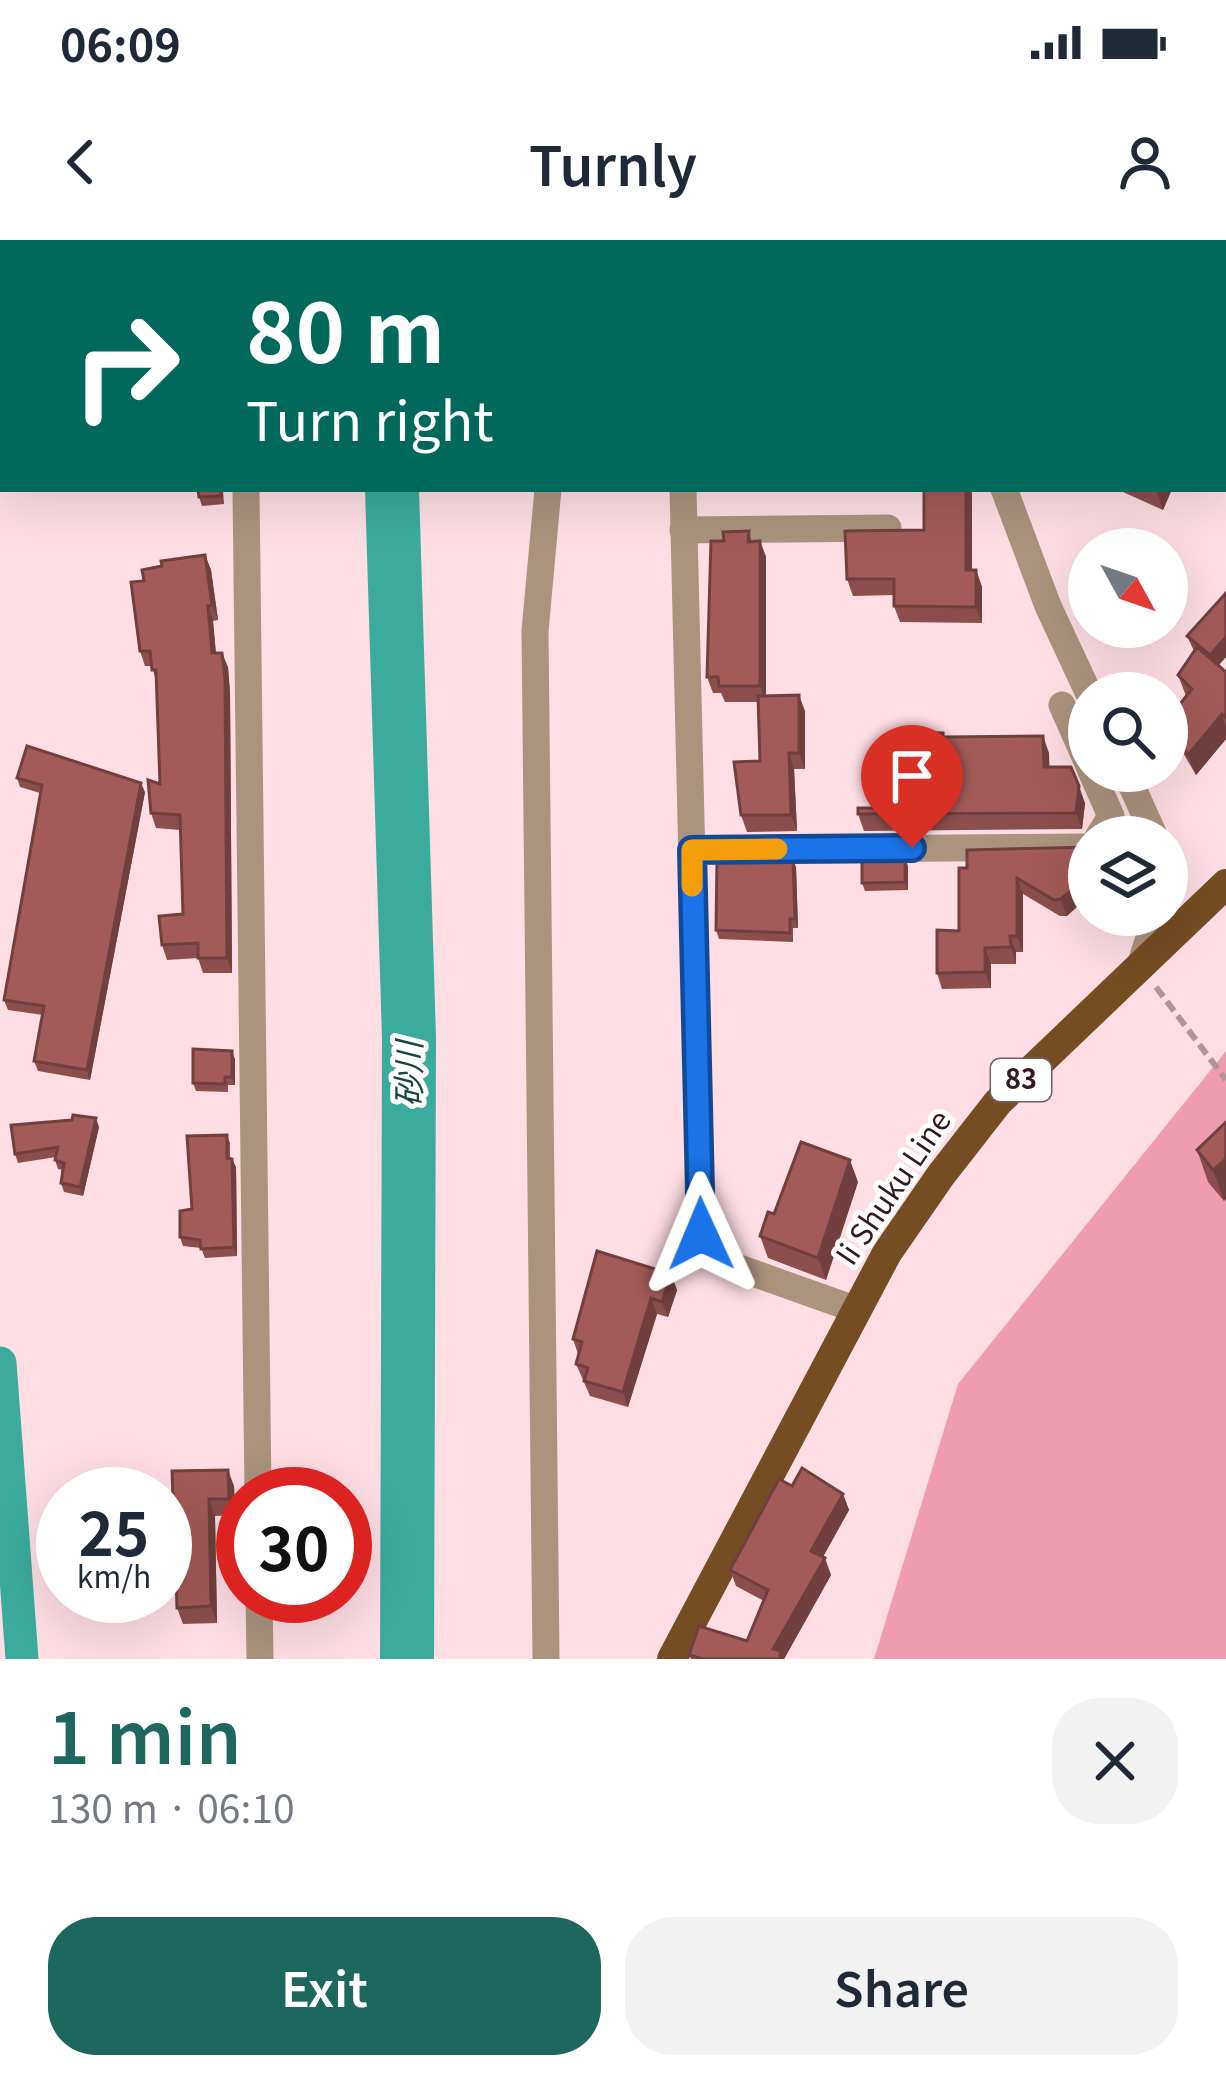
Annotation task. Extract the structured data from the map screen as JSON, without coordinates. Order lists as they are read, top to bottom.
{
  "streets": {
    "main road": ["83", "Ii Shuku Line"]
  },
  "water": ["砂川"],
  "north": "bottom right",
  "page": {
    "status": "06:09",
    "header": "Turnly",
    "turn": ["80 m", "Turn right"],
    "speed": "25 km/h",
    "limit": "30",
    "heading": ["1 min", "130 m · 06:10"],
    "buttons": ["Exit", "Share"]
  }
}
